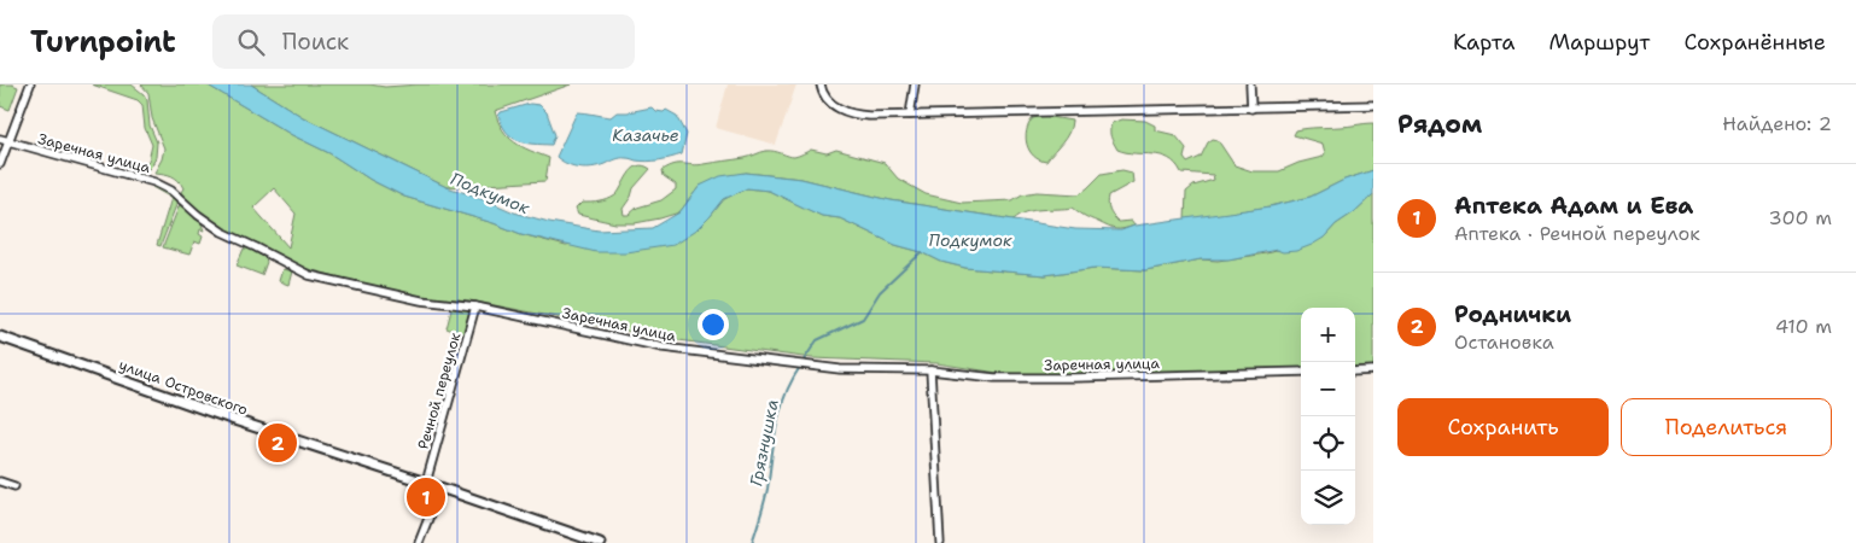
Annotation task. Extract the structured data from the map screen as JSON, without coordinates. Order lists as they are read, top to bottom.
{
  "streets": {
    "street": ["Заречная улица", "улица Островского", "Речной переулок"]
  },
  "crossings": [
    ["Заречная улица", "Речной переулок"],
    ["улица Островского", "Речной переулок"]
  ],
  "water": ["Казачье", "Подкумок", "Грязнушка"],
  "page": {
    "header": "Turnpoint",
    "search": "Поиск",
    "nav": ["Карта", "Маршрут", "Сохранённые"],
    "heading": ["Рядом", "Найдено: 2"],
    "list": [
      {
        "mark": "1",
        "name": "Аптека Адам и Ева",
        "note": "Аптека · Речной переулок",
        "value": "300 m"
      },
      {
        "mark": "2",
        "name": "Роднички",
        "note": "Остановка",
        "value": "410 m"
      }
    ],
    "map_buttons": ["+", "−"],
    "buttons": ["Сохранить", "Поделиться"],
    "pins": ["2", "1"]
  }
}
